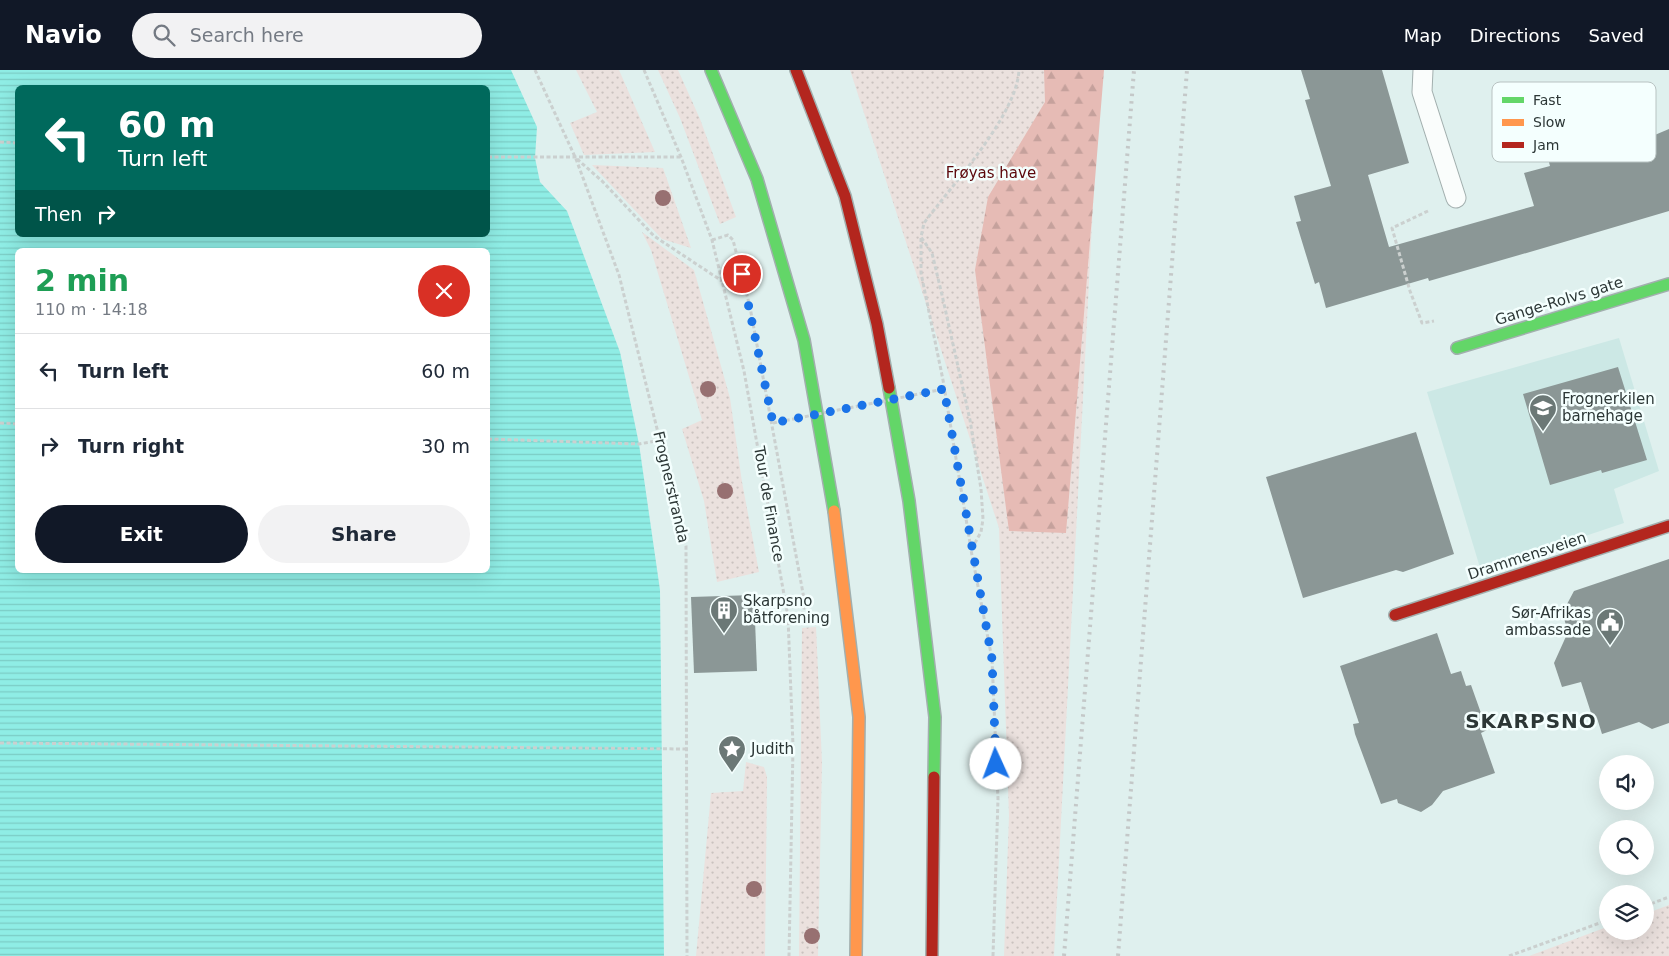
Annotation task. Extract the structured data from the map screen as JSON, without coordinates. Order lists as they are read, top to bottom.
{
  "streets": {
    "main road": ["Gange-Rolvs gate", "Drammensveien"],
    "path": ["Frognerstranda", "Tour de Finance"]
  },
  "districts": ["SKARPSNO"],
  "parks": ["Frøyas have"],
  "places": {
    "school or university": ["Frognerkilen barnehage"],
    "building": ["Skarpsno båtforening"],
    "public building": ["Sør-Afrikas ambassade"],
    "place": ["Judith"]
  },
  "legend": ["Fast", "Slow", "Jam"],
  "page": {
    "header": "Navio",
    "search": "Search here",
    "nav": ["Map", "Directions", "Saved"],
    "turn": ["60 m", "Turn left"],
    "then": "Then",
    "heading": ["2 min", "110 m · 14:18"],
    "list": [
      {
        "name": "Turn left",
        "value": "60 m"
      },
      {
        "name": "Turn right",
        "value": "30 m"
      }
    ],
    "buttons": ["Exit", "Share"]
  }
}
